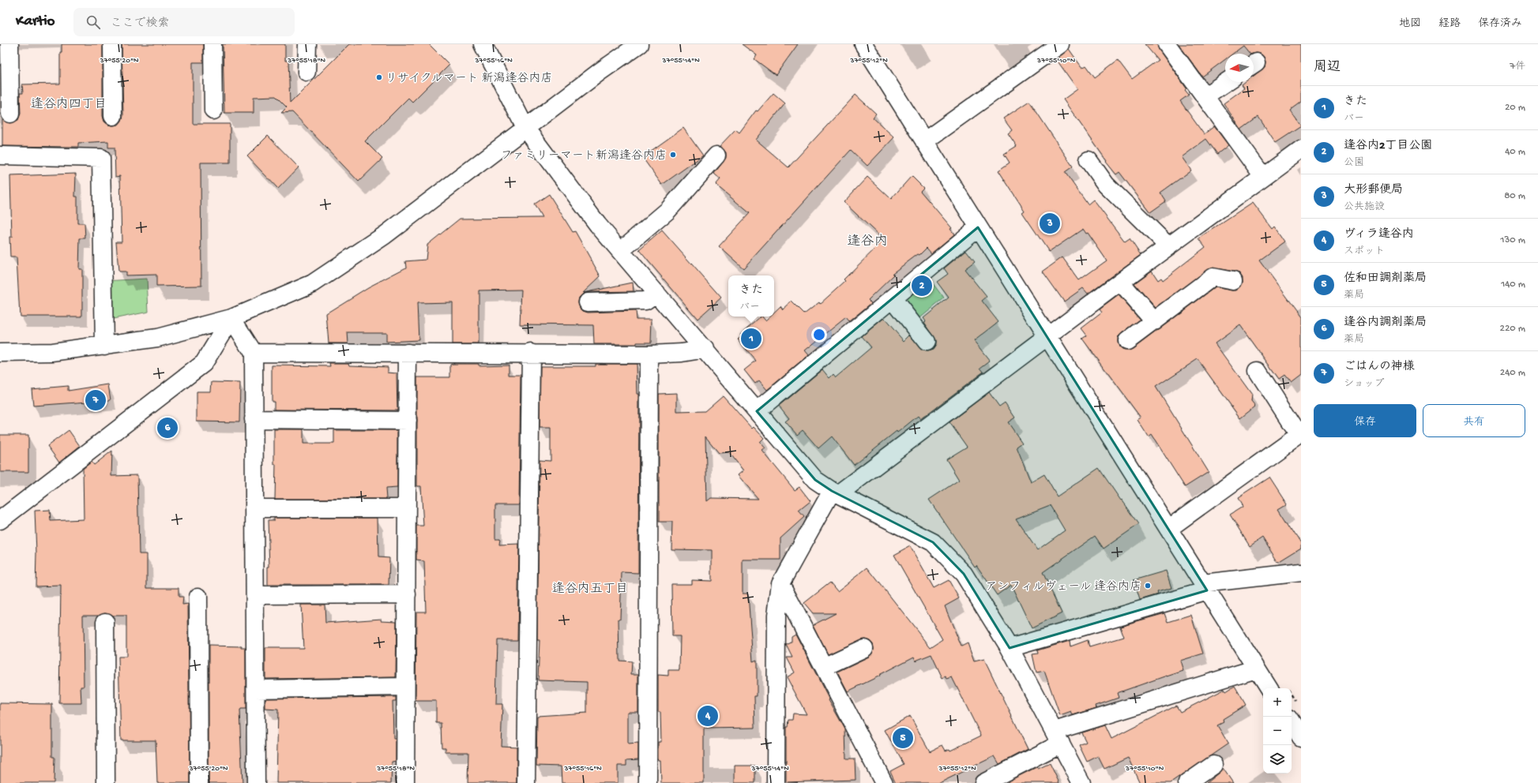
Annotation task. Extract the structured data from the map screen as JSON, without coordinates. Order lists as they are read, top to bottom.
{
  "districts": ["逢谷内四丁目", "逢谷内", "逢谷内五丁目"],
  "places": ["リサイクルマート 新潟逢谷内店", "ファミリーマート新潟逢谷内店", "アンフィルヴェール 逢谷内店"],
  "north": "left",
  "page": {
    "header": "Kartio",
    "search": "ここで検索",
    "nav": ["地図", "経路", "保存済み"],
    "heading": ["周辺", "7件"],
    "list": [
      {
        "mark": "1",
        "name": "きた",
        "note": "バー",
        "value": "20 m"
      },
      {
        "mark": "2",
        "name": "逢谷内2丁目公園",
        "note": "公園",
        "value": "40 m"
      },
      {
        "mark": "3",
        "name": "大形郵便局",
        "note": "公共施設",
        "value": "80 m"
      },
      {
        "mark": "4",
        "name": "ヴィラ逢谷内",
        "note": "スポット",
        "value": "130 m"
      },
      {
        "mark": "5",
        "name": "佐和田調剤薬局",
        "note": "薬局",
        "value": "140 m"
      },
      {
        "mark": "6",
        "name": "逢谷内調剤薬局",
        "note": "薬局",
        "value": "220 m"
      },
      {
        "mark": "7",
        "name": "ごはんの神様",
        "note": "ショップ",
        "value": "240 m"
      }
    ],
    "pins": [
      "3",
      "2",
      "1",
      "7",
      "6",
      "4",
      "5"
    ],
    "popup": ["きた", "バー"],
    "buttons": ["保存", "共有"],
    "map_buttons": ["+", "−"]
  },
  "coordinates": [
    "37°55'20\"N",
    "37°55'18\"N",
    "37°55'16\"N",
    "37°55'14\"N",
    "37°55'12\"N",
    "37°55'10\"N"
  ]
}
